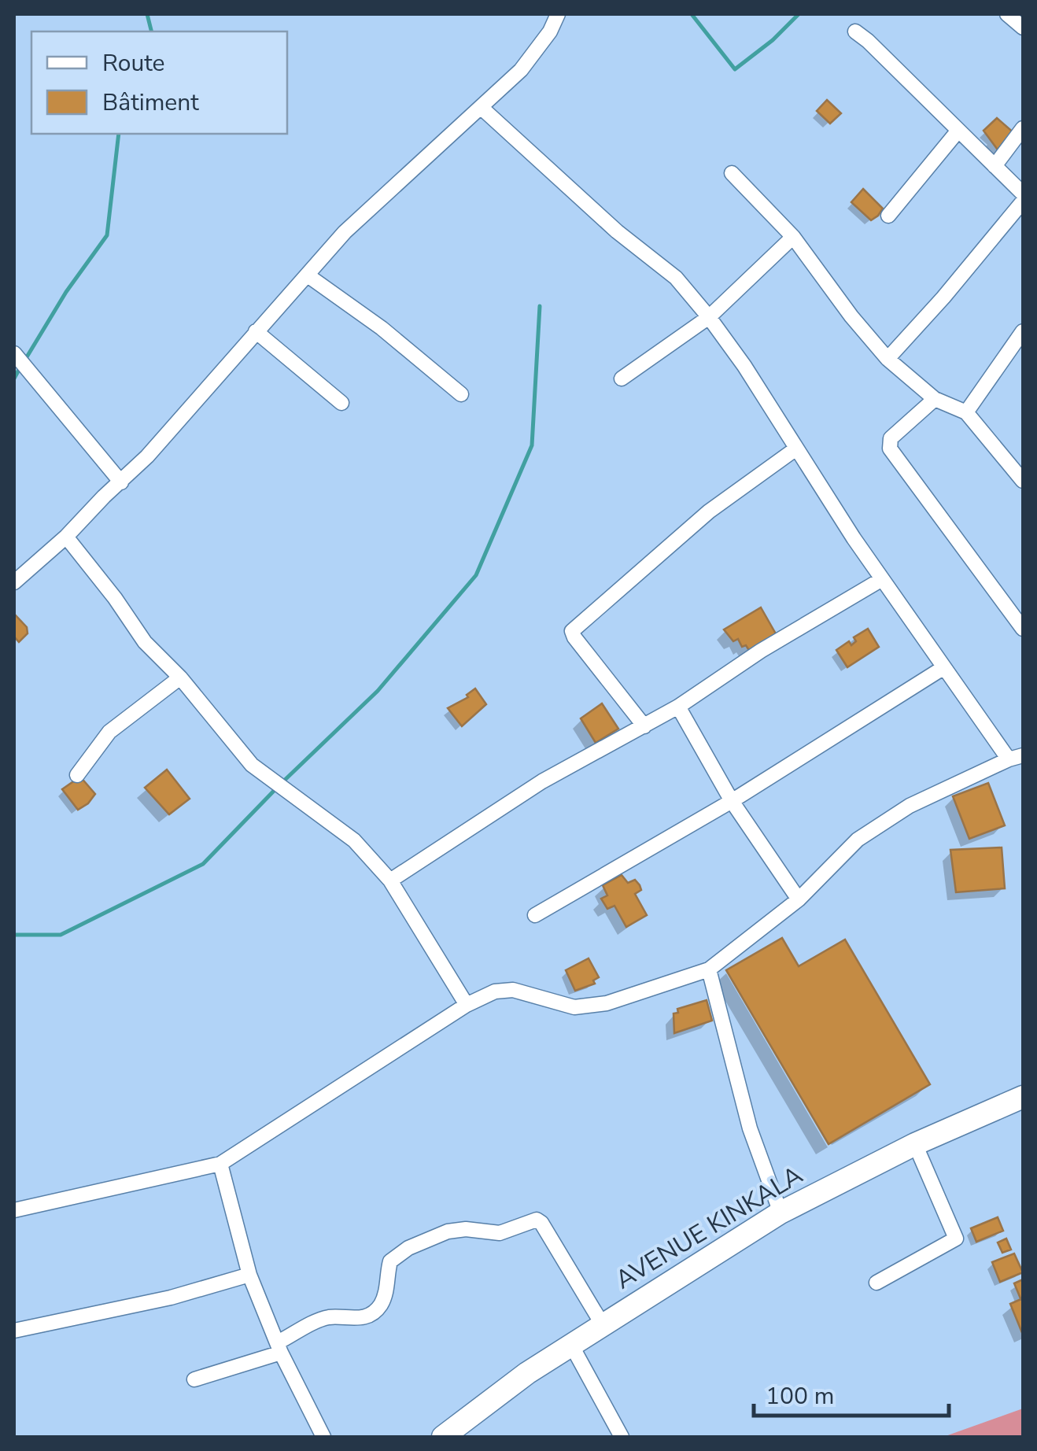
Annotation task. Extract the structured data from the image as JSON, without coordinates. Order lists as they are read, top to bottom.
{
  "streets": {
    "main road": ["AVENUE KINKALA"]
  },
  "legend": ["Route", "Bâtiment"],
  "scale_bar": "100 m"
}
